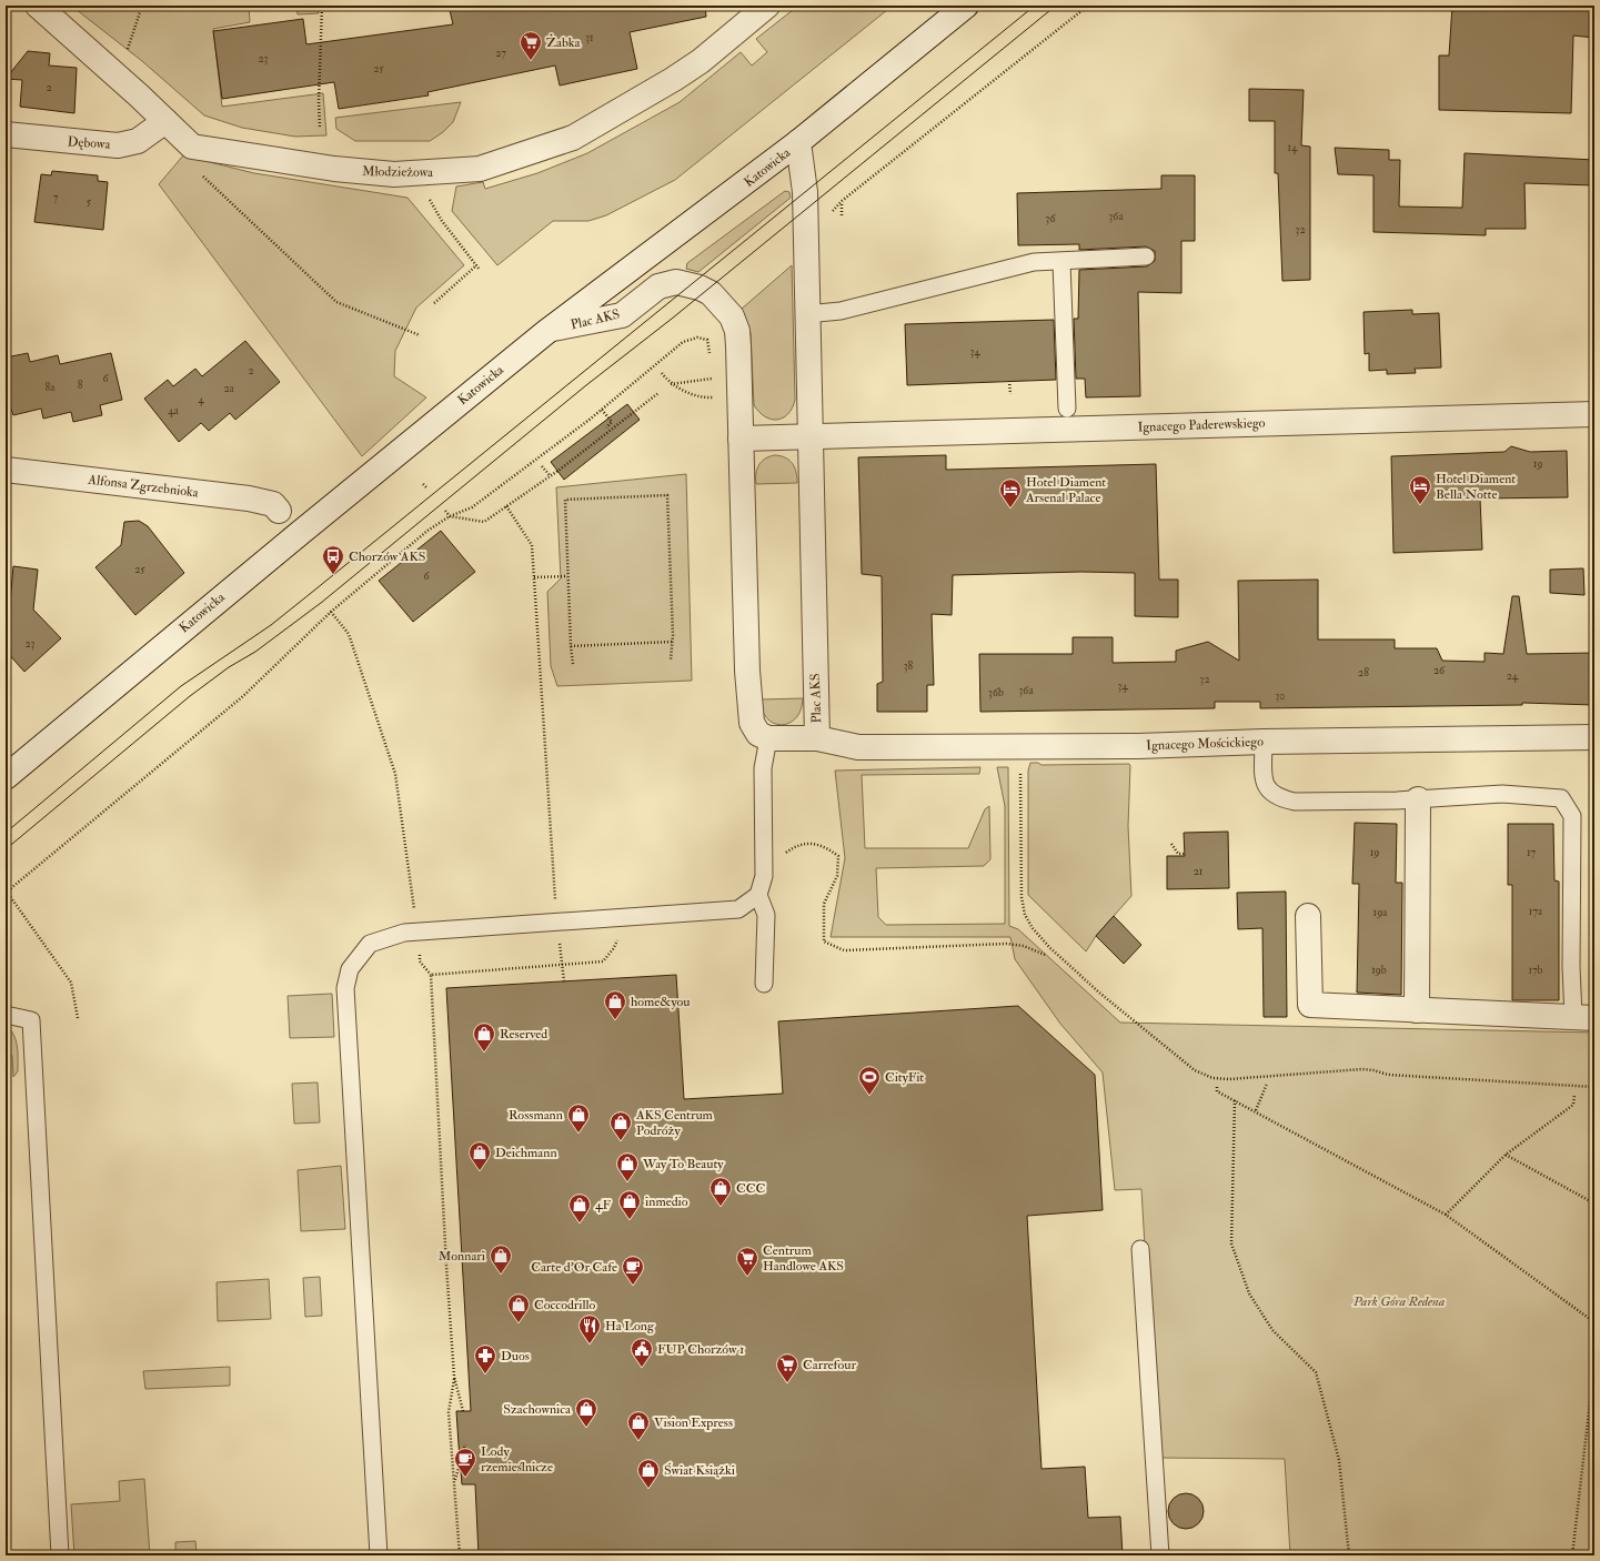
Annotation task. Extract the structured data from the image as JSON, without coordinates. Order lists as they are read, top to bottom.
{
  "streets": {
    "street": [
      "Dębowa",
      "Katowicka",
      "Młodzieżowa",
      "Plac AKS",
      "Ignacego Paderewskiego",
      "Alfonsa Zgrzebnioka",
      "Ignacego Mościckiego"
    ]
  },
  "crossings": [
    ["Dębowa", "Młodzieżowa"],
    ["Katowicka", "Plac AKS"],
    ["Plac AKS", "Ignacego Paderewskiego"],
    ["Plac AKS", "Ignacego Mościckiego"]
  ],
  "parks": ["Park Góra Redena"],
  "places": {
    "supermarket": ["Żabka", "Centrum Handlowe AKS", "Carrefour"],
    "hotel": ["Hotel Diament Bella Notte", "Hotel Diament Arsenal Palace"],
    "bus stop": ["Chorzów AKS"],
    "shop": [
      "home&you",
      "Reserved",
      "Rossmann",
      "AKS Centrum Podróży",
      "Deichmann",
      "Way To Beauty",
      "CCC",
      "inmedio",
      "4F",
      "Monnari",
      "Coccodrillo",
      "Szachownica",
      "Vision Express",
      "Świat Książki"
    ],
    "sports": ["CityFit"],
    "cafe": ["Carte d’Or Cafe", "Lody rzemieślnicze"],
    "restaurant": ["Ha Long"],
    "public building": ["FUP Chorzów 1"],
    "pharmacy": ["Duos"]
  },
  "house_numbers": [
    "31",
    "27",
    "23",
    "25",
    "2",
    "14",
    "7",
    "5",
    "36a",
    "36",
    "32",
    "34",
    "2",
    "6",
    "8",
    "8a",
    "2a",
    "4",
    "4a",
    "19",
    "25",
    "6",
    "23",
    "38",
    "26",
    "28",
    "24",
    "32",
    "34",
    "36a",
    "36b",
    "30",
    "19",
    "17",
    "21",
    "17a",
    "19a",
    "19b",
    "17b"
  ]
}
